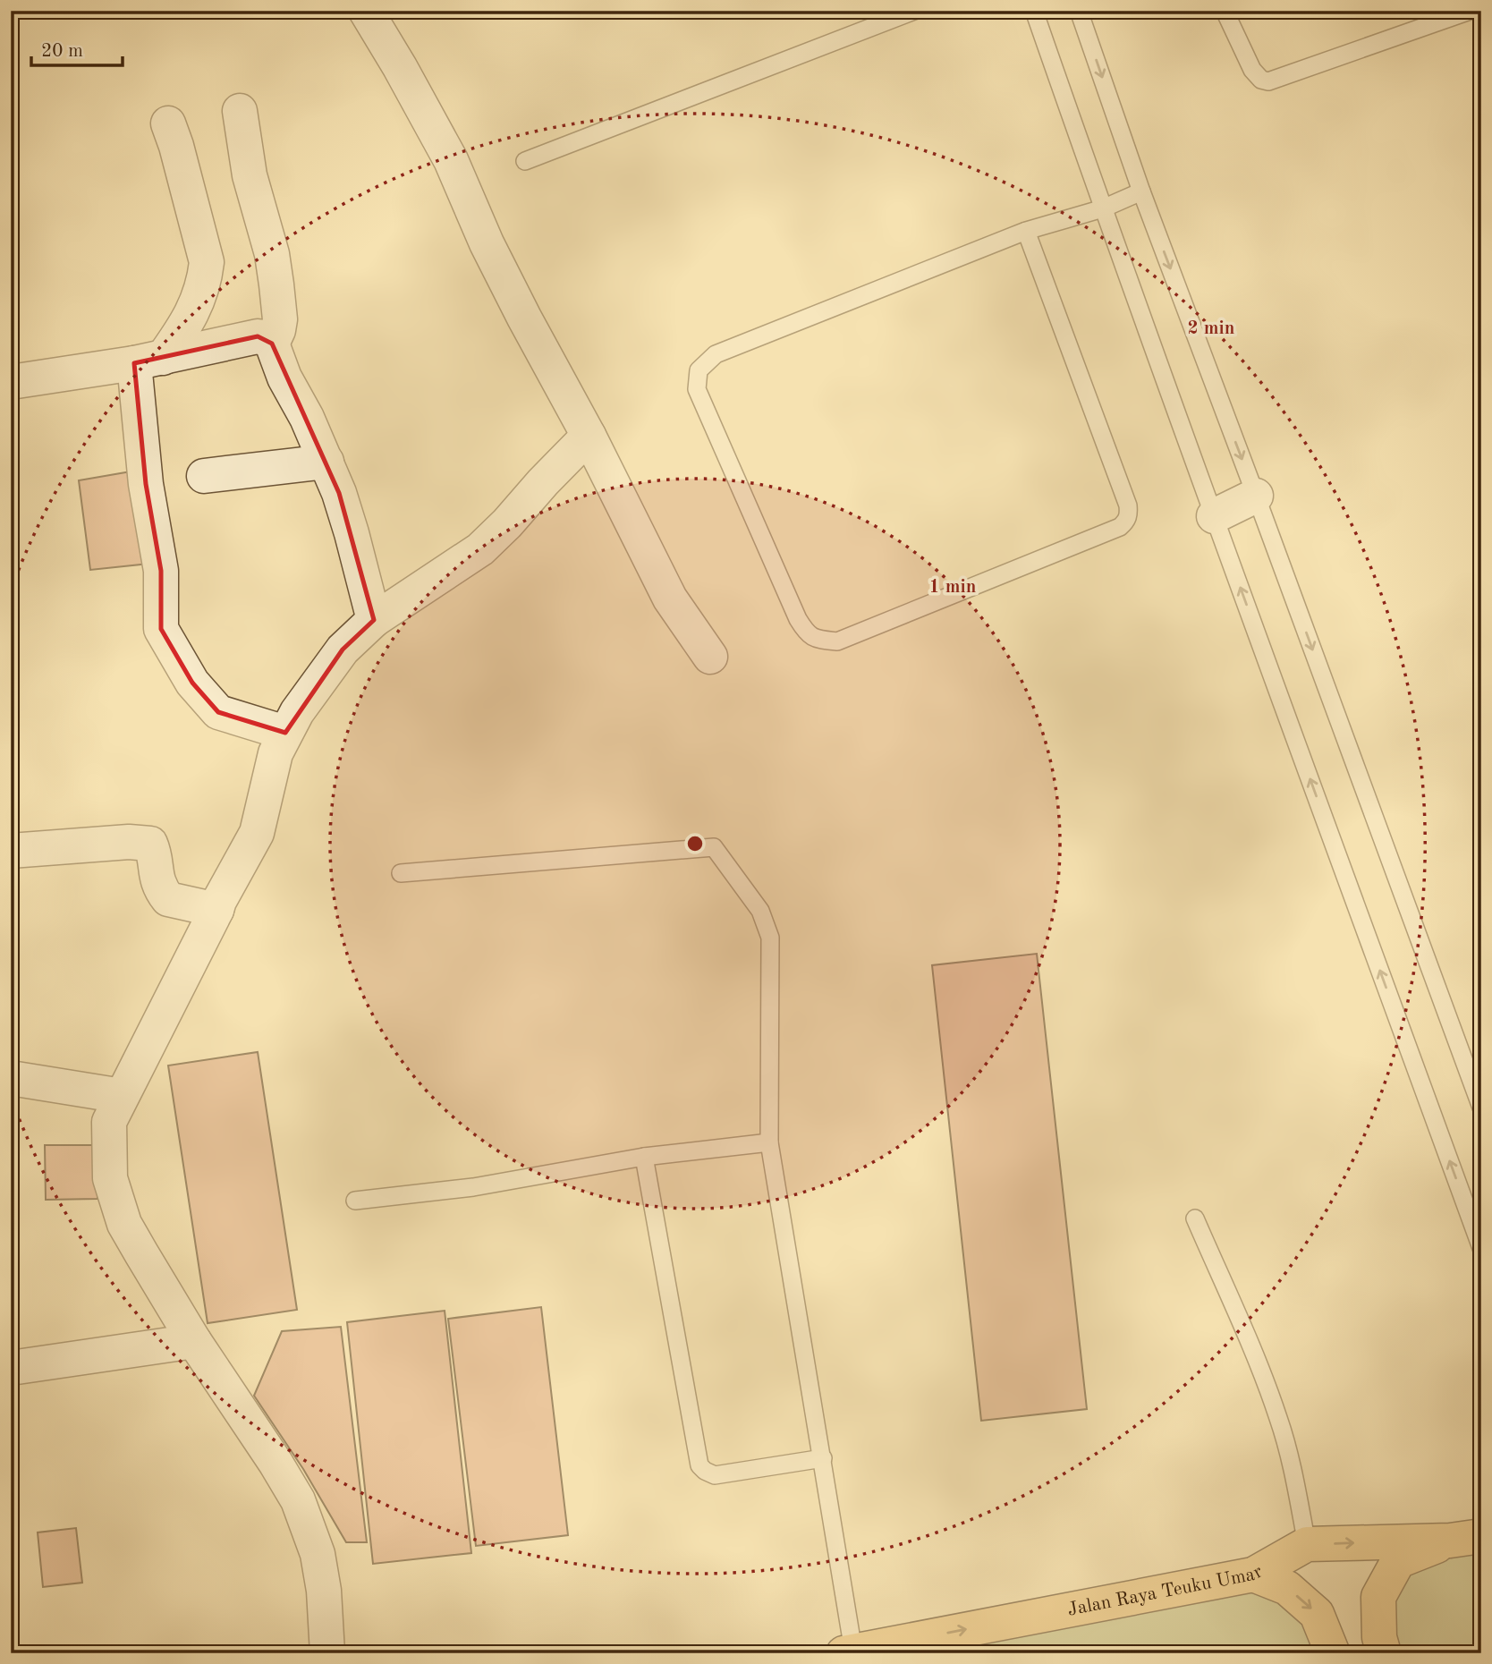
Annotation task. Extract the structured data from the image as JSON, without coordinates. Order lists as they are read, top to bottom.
{
  "streets": {
    "highway": ["Jalan Raya Teuku Umar"]
  },
  "one_way": ["Jalan Raya Teuku Umar"],
  "scale_bar": "20 m",
  "rings": ["2 min", "1 min"]
}
